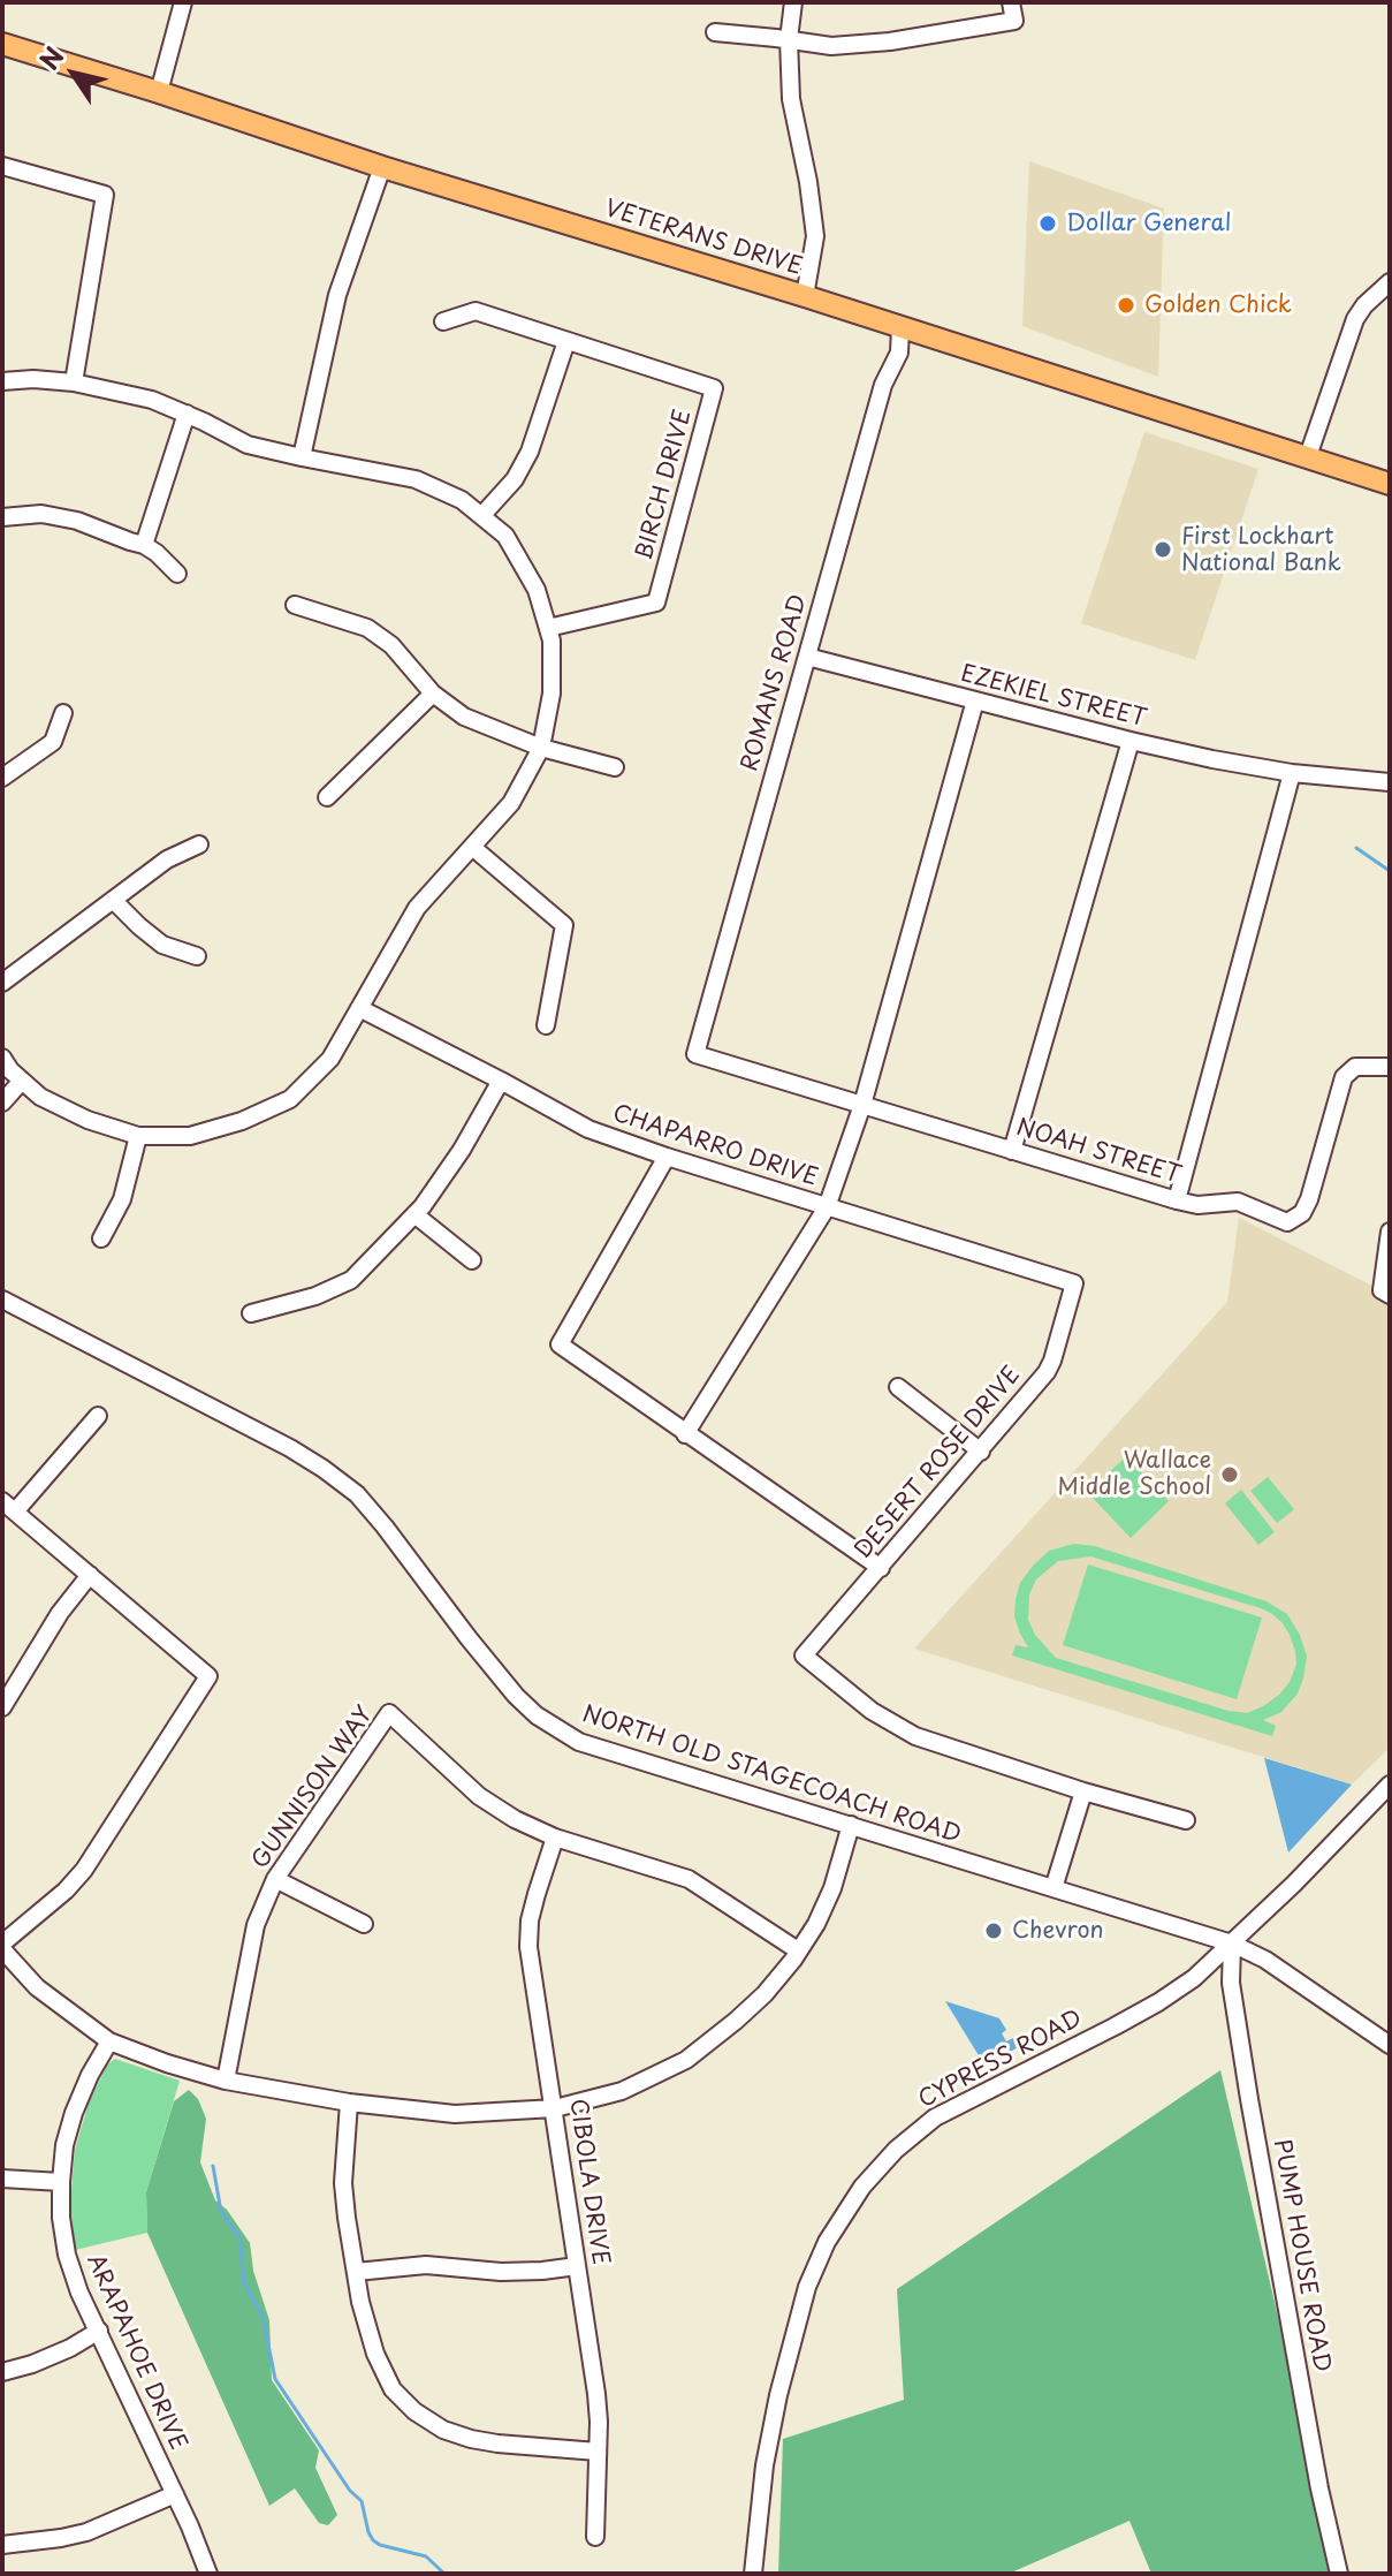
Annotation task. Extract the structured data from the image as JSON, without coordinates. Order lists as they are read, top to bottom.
{
  "streets": {
    "main road": ["VETERANS DRIVE"],
    "street": [
      "BIRCH DRIVE",
      "ROMANS ROAD",
      "EZEKIEL STREET",
      "CHAPARRO DRIVE",
      "NOAH STREET",
      "DESERT ROSE DRIVE",
      "NORTH OLD STAGECOACH ROAD",
      "GUNNISON WAY",
      "CYPRESS ROAD",
      "CIBOLA DRIVE",
      "PUMP HOUSE ROAD",
      "ARAPAHOE DRIVE"
    ]
  },
  "crossings": [
    ["VETERANS DRIVE", "ROMANS ROAD"],
    ["ROMANS ROAD", "EZEKIEL STREET"],
    ["ROMANS ROAD", "NOAH STREET"],
    ["CHAPARRO DRIVE", "DESERT ROSE DRIVE"],
    ["NORTH OLD STAGECOACH ROAD", "CYPRESS ROAD"],
    ["NORTH OLD STAGECOACH ROAD", "PUMP HOUSE ROAD"],
    ["GUNNISON WAY", "CIBOLA DRIVE"],
    ["CYPRESS ROAD", "PUMP HOUSE ROAD"]
  ],
  "places": [
    "Dollar General",
    "Golden Chick",
    "First Lockhart National Bank",
    "Wallace Middle School",
    "Chevron"
  ],
  "north": "top left"
}
